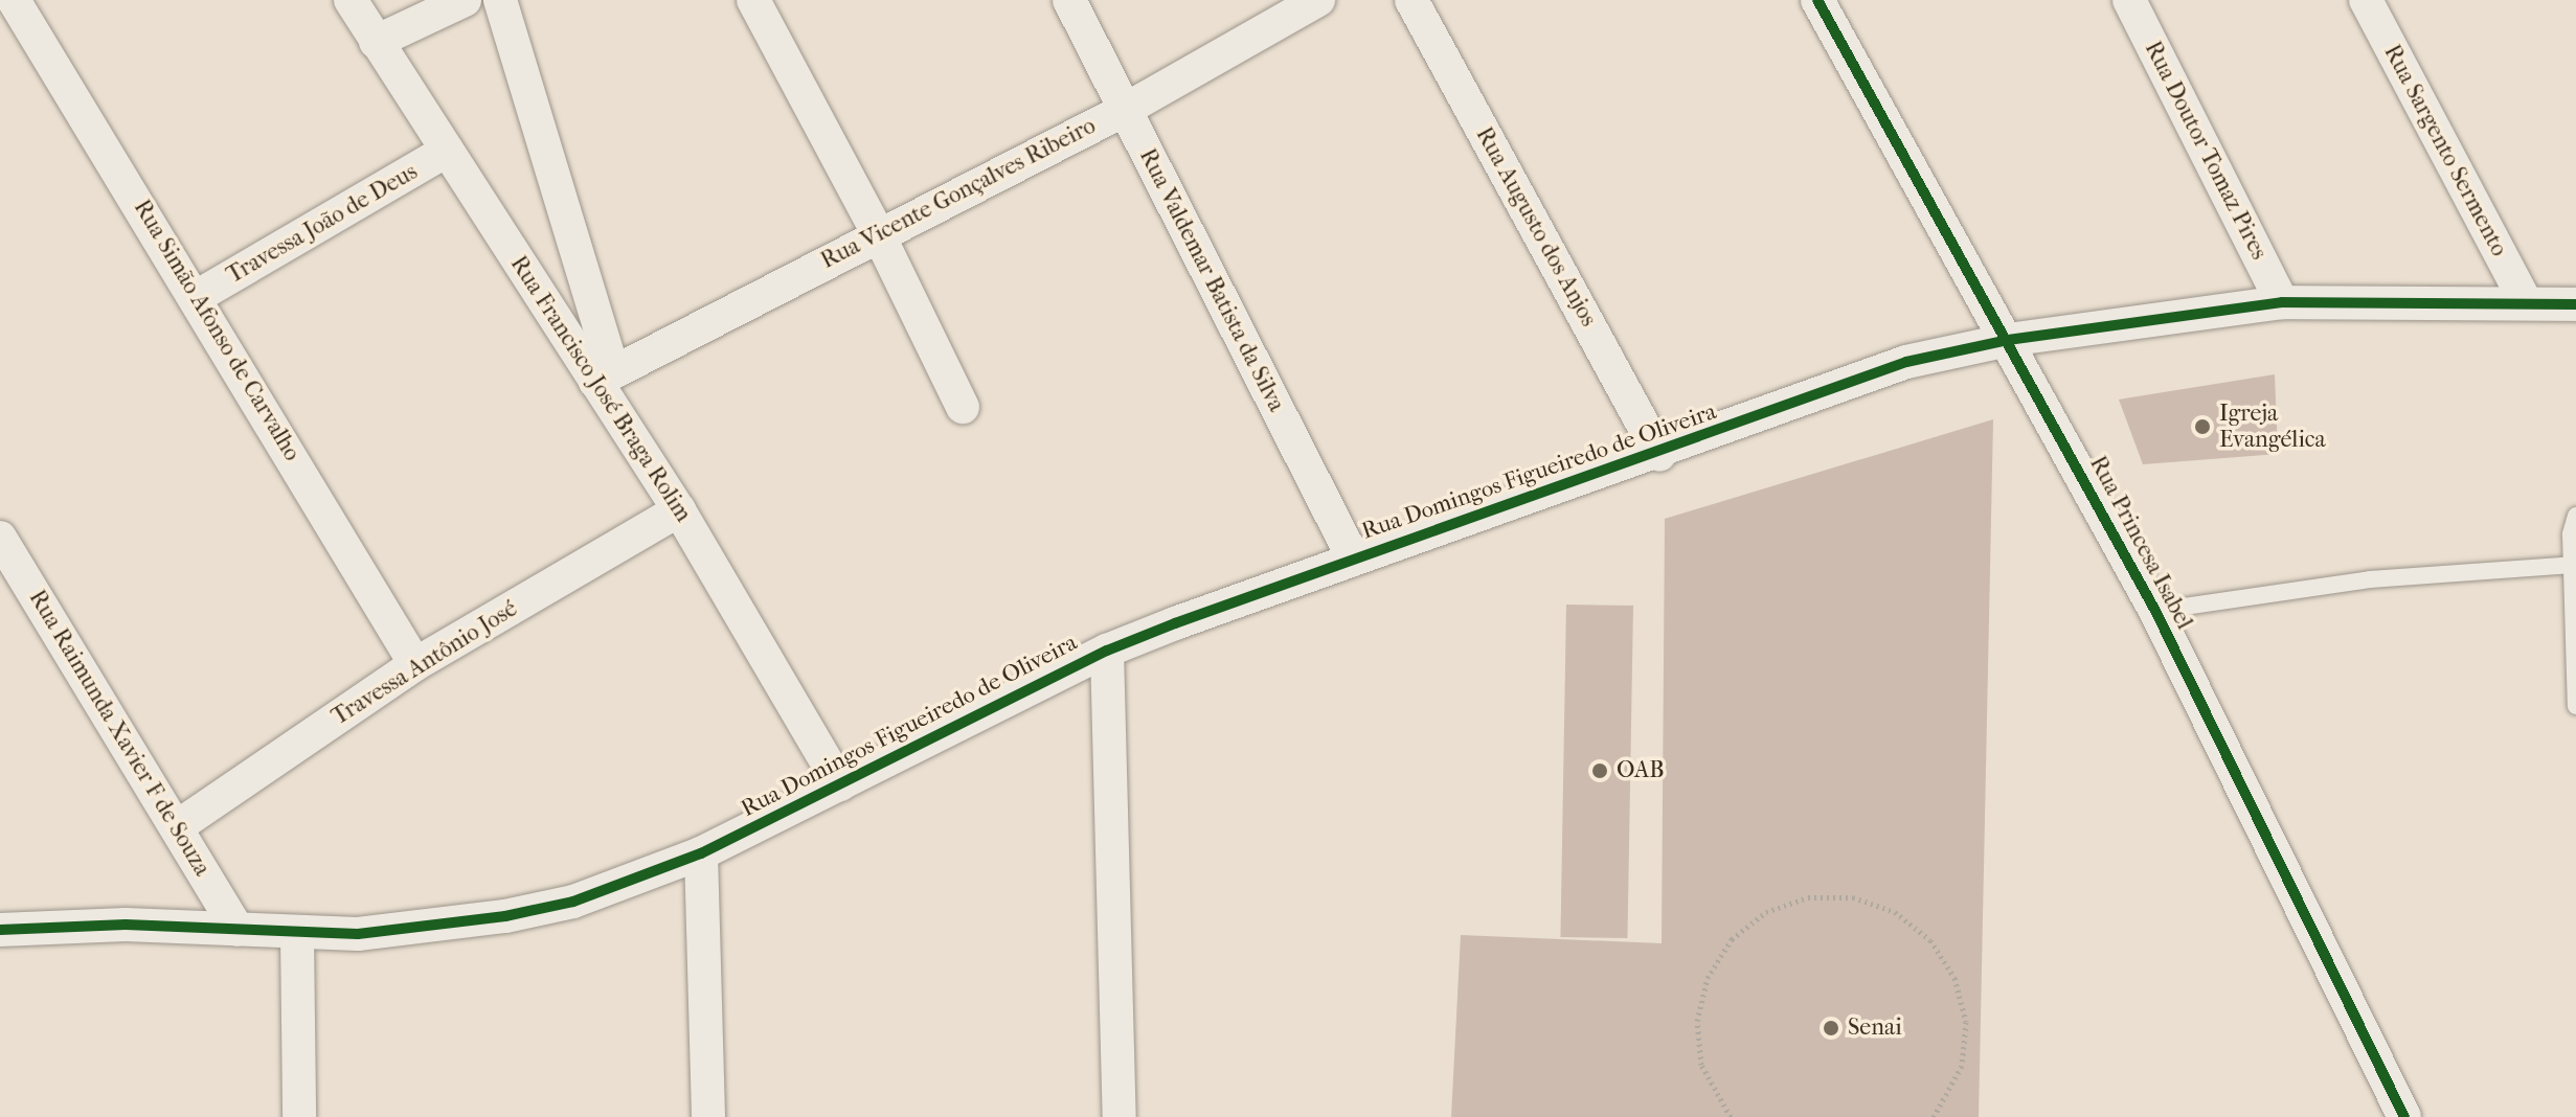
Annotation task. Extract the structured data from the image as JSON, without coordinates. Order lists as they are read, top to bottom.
{
  "streets": {
    "street": [
      "Rua Doutor Tomaz Pires",
      "Rua Sargento Sermento",
      "Rua Vicente Gonçalves Ribeiro",
      "Travessa João de Deus",
      "Rua Augusto dos Anjos",
      "Rua Valdemar Batista da Silva",
      "Rua Simão Afonso de Carvalho",
      "Rua Francisco José Braga Rolim",
      "Rua Domingos Figueiredo de Oliveira",
      "Rua Princesa Isabel",
      "Travessa Antônio José",
      "Rua Raimunda Xavier F de Souza"
    ]
  },
  "crossings": [
    ["Rua Doutor Tomaz Pires", "Rua Domingos Figueiredo de Oliveira"],
    ["Rua Sargento Sermento", "Rua Domingos Figueiredo de Oliveira"],
    ["Rua Vicente Gonçalves Ribeiro", "Rua Valdemar Batista da Silva"],
    ["Rua Vicente Gonçalves Ribeiro", "Rua Francisco José Braga Rolim"],
    ["Travessa João de Deus", "Rua Simão Afonso de Carvalho"],
    ["Travessa João de Deus", "Rua Francisco José Braga Rolim"],
    ["Rua Augusto dos Anjos", "Rua Domingos Figueiredo de Oliveira"],
    ["Rua Valdemar Batista da Silva", "Rua Domingos Figueiredo de Oliveira"],
    ["Rua Simão Afonso de Carvalho", "Travessa Antônio José"],
    ["Rua Francisco José Braga Rolim", "Rua Domingos Figueiredo de Oliveira"],
    ["Rua Francisco José Braga Rolim", "Travessa Antônio José"],
    ["Rua Domingos Figueiredo de Oliveira", "Rua Princesa Isabel"],
    ["Rua Domingos Figueiredo de Oliveira", "Rua Raimunda Xavier F de Souza"],
    ["Travessa Antônio José", "Rua Raimunda Xavier F de Souza"]
  ],
  "places": ["Igreja Evangélica", "OAB", "Senai"]
}
